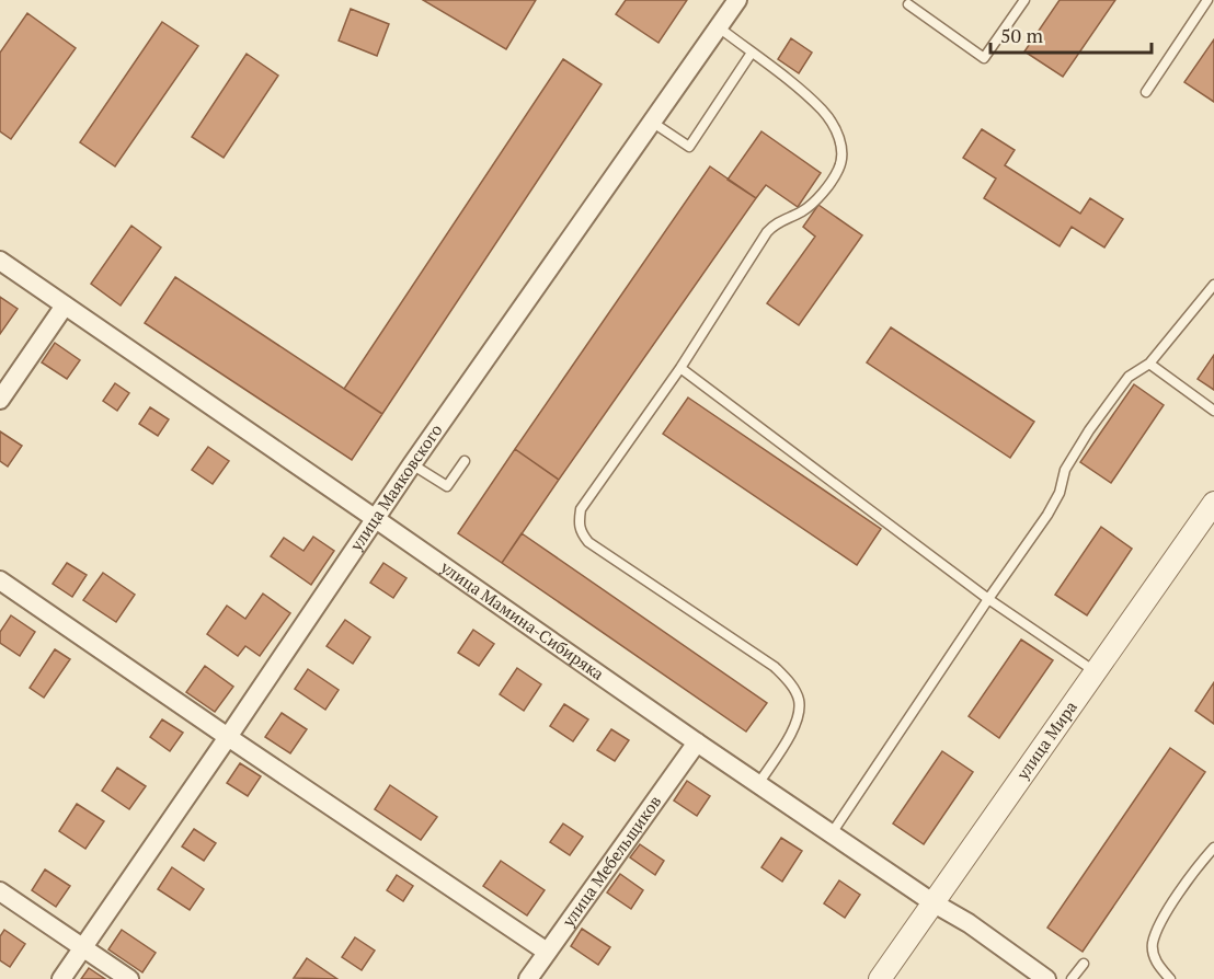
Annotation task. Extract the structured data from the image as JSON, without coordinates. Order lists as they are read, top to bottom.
{
  "streets": {
    "street": [
      "улица Маяковского",
      "улица Мамина-Сибиряка",
      "улица Мира",
      "улица Мебельщиков"
    ]
  },
  "crossings": [
    ["улица Маяковского", "улица Мамина-Сибиряка"],
    ["улица Мамина-Сибиряка", "улица Мира"],
    ["улица Мамина-Сибиряка", "улица Мебельщиков"]
  ],
  "scale_bar": "50 m"
}
